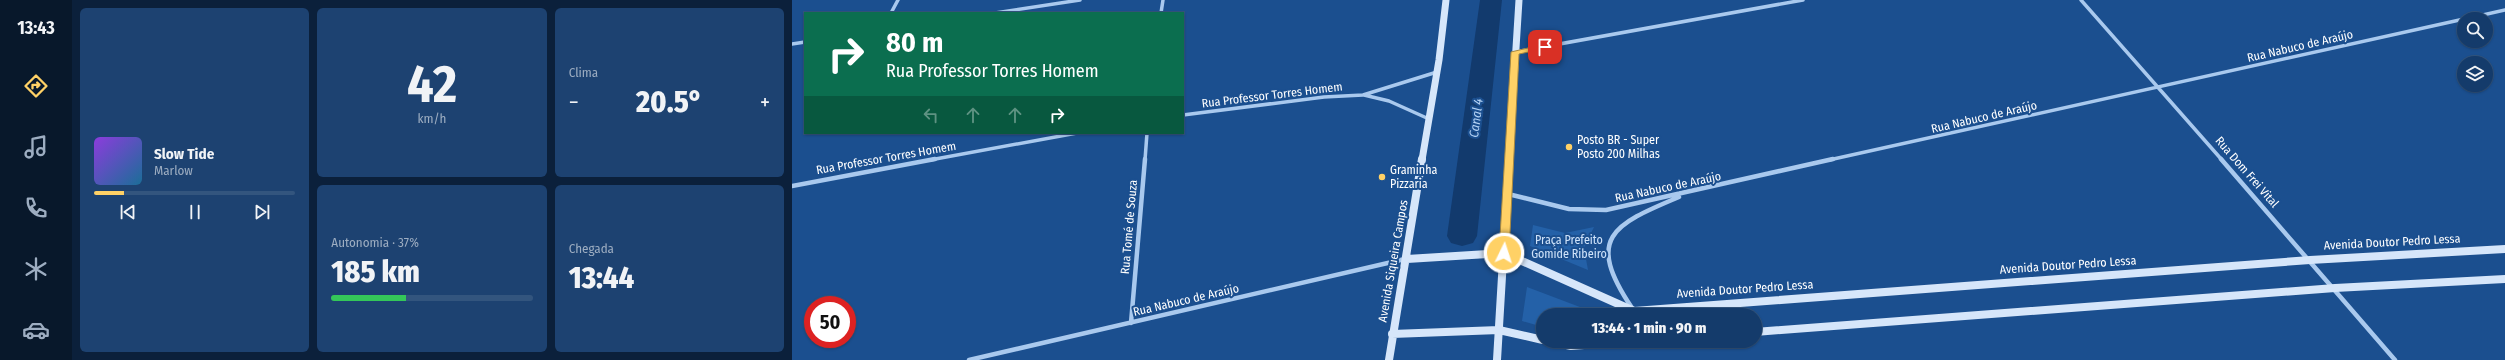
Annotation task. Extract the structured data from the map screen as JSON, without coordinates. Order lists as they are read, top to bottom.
{
  "streets": {
    "main road": ["Avenida Doutor Pedro Lessa", "Avenida Siqueira Campos"],
    "street": [
      "Rua Nabuco de Araújo",
      "Rua Professor Torres Homem",
      "Rua Dom Frei Vital",
      "Rua Tomé de Souza"
    ]
  },
  "crossings": [
    ["Rua Nabuco de Araújo", "Rua Dom Frei Vital"],
    ["Rua Nabuco de Araújo", "Rua Tomé de Souza"],
    ["Rua Nabuco de Araújo", "Avenida Siqueira Campos"],
    ["Rua Professor Torres Homem", "Avenida Siqueira Campos"],
    ["Rua Dom Frei Vital", "Avenida Doutor Pedro Lessa"]
  ],
  "water": ["Canal 4"],
  "parks": ["Praça Prefeito Gomide Ribeiro"],
  "places": ["Posto BR - Super Posto 200 Milhas", "Graminha Pizzaria"],
  "page": {
    "tabs": "13:43",
    "tile": [
      ["42", "km/h"],
      "Clima",
      ["Autonomia · 37%", "185 km"],
      ["Chegada", "13:44"]
    ],
    "turn": ["80 m", "Rua Professor Torres Homem"],
    "heat": ["−", "20.5°", "+"],
    "song": ["Slow Tide", "Marlow"],
    "limit": "50",
    "trip": "13:44 · 1 min · 90 m"
  }
}
